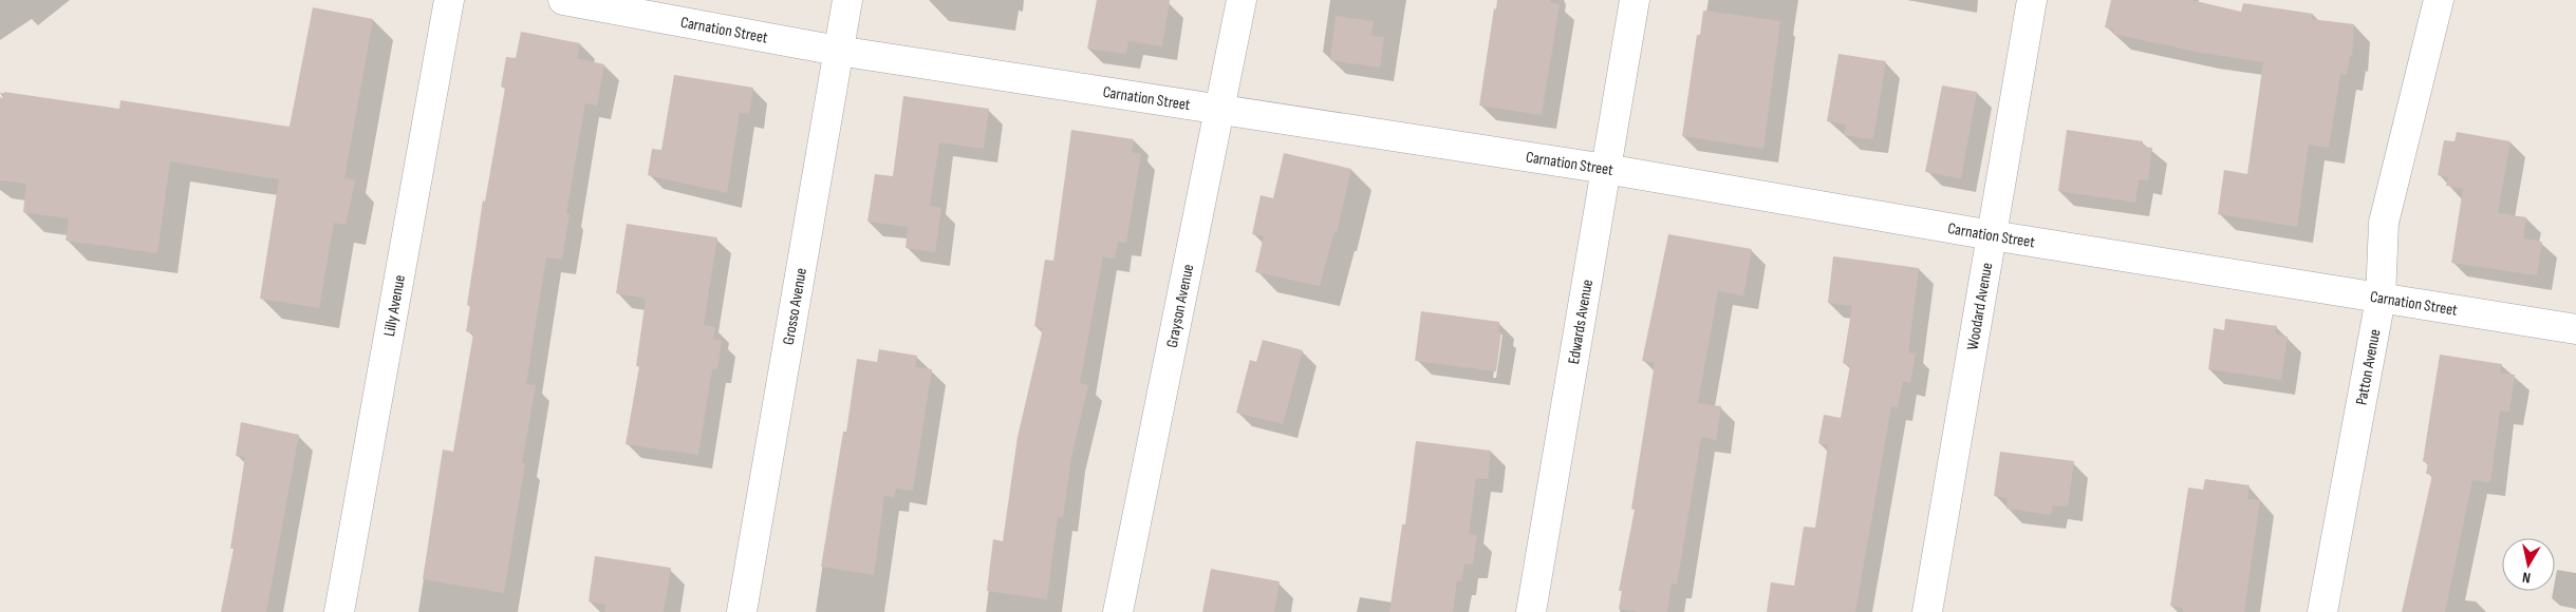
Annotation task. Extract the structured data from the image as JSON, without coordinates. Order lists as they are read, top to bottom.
{
  "streets": {
    "street": [
      "Carnation Street",
      "Lilly Avenue",
      "Grosso Avenue",
      "Grayson Avenue",
      "Woodard Avenue",
      "Edwards Avenue",
      "Patton Avenue"
    ]
  },
  "crossings": [
    ["Carnation Street", "Grosso Avenue"],
    ["Carnation Street", "Grayson Avenue"],
    ["Carnation Street", "Woodard Avenue"],
    ["Carnation Street", "Edwards Avenue"],
    ["Carnation Street", "Patton Avenue"]
  ],
  "north": "bottom"
}
